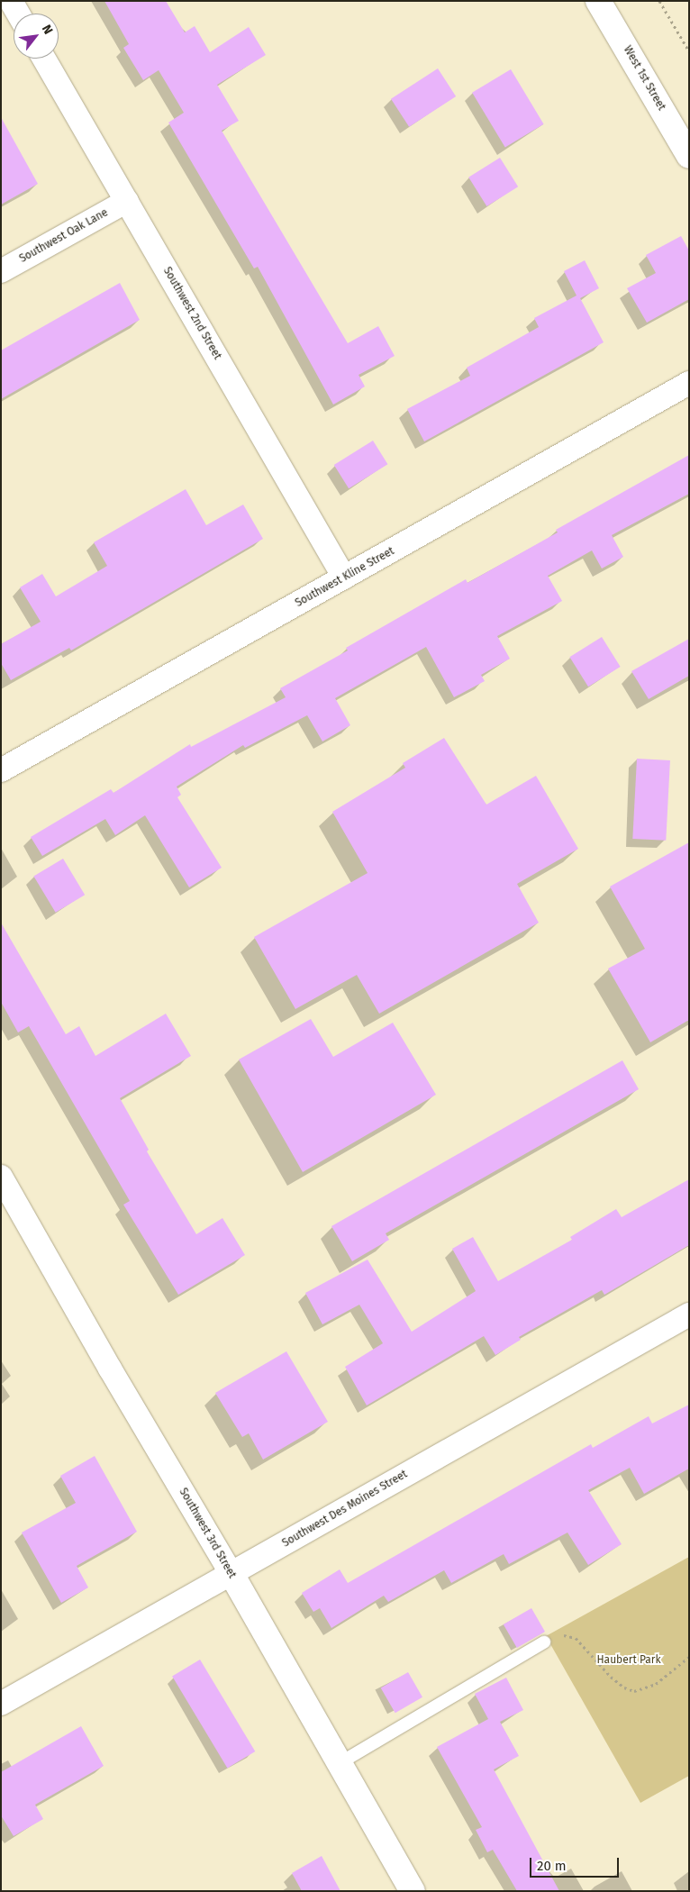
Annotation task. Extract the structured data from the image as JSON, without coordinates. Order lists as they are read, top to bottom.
{
  "streets": {
    "street": [
      "West 1st Street",
      "Southwest Oak Lane",
      "Southwest 2nd Street",
      "Southwest Kline Street",
      "Southwest Des Moines Street",
      "Southwest 3rd Street"
    ]
  },
  "crossings": [
    ["Southwest Oak Lane", "Southwest 2nd Street"],
    ["Southwest 2nd Street", "Southwest Kline Street"],
    ["Southwest Des Moines Street", "Southwest 3rd Street"]
  ],
  "parks": ["Haubert Park"],
  "scale_bar": "20 m",
  "north": "top right"
}
